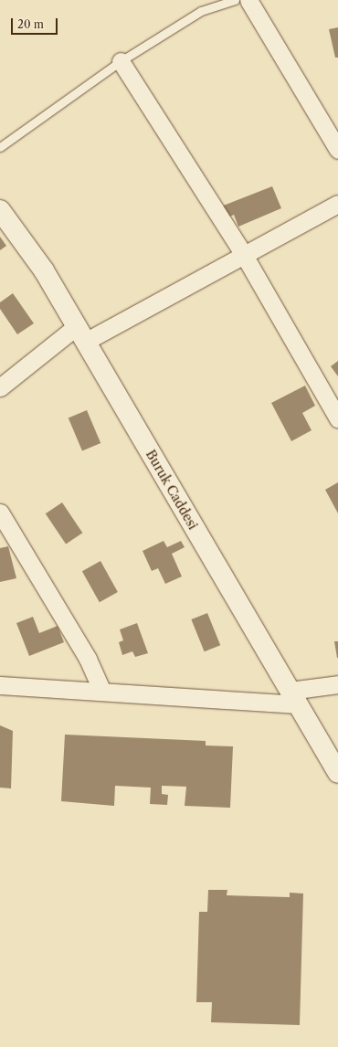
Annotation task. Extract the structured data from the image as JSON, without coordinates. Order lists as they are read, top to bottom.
{
  "streets": {
    "main road": ["Buruk Caddesi"]
  },
  "scale_bar": "20 m"
}
